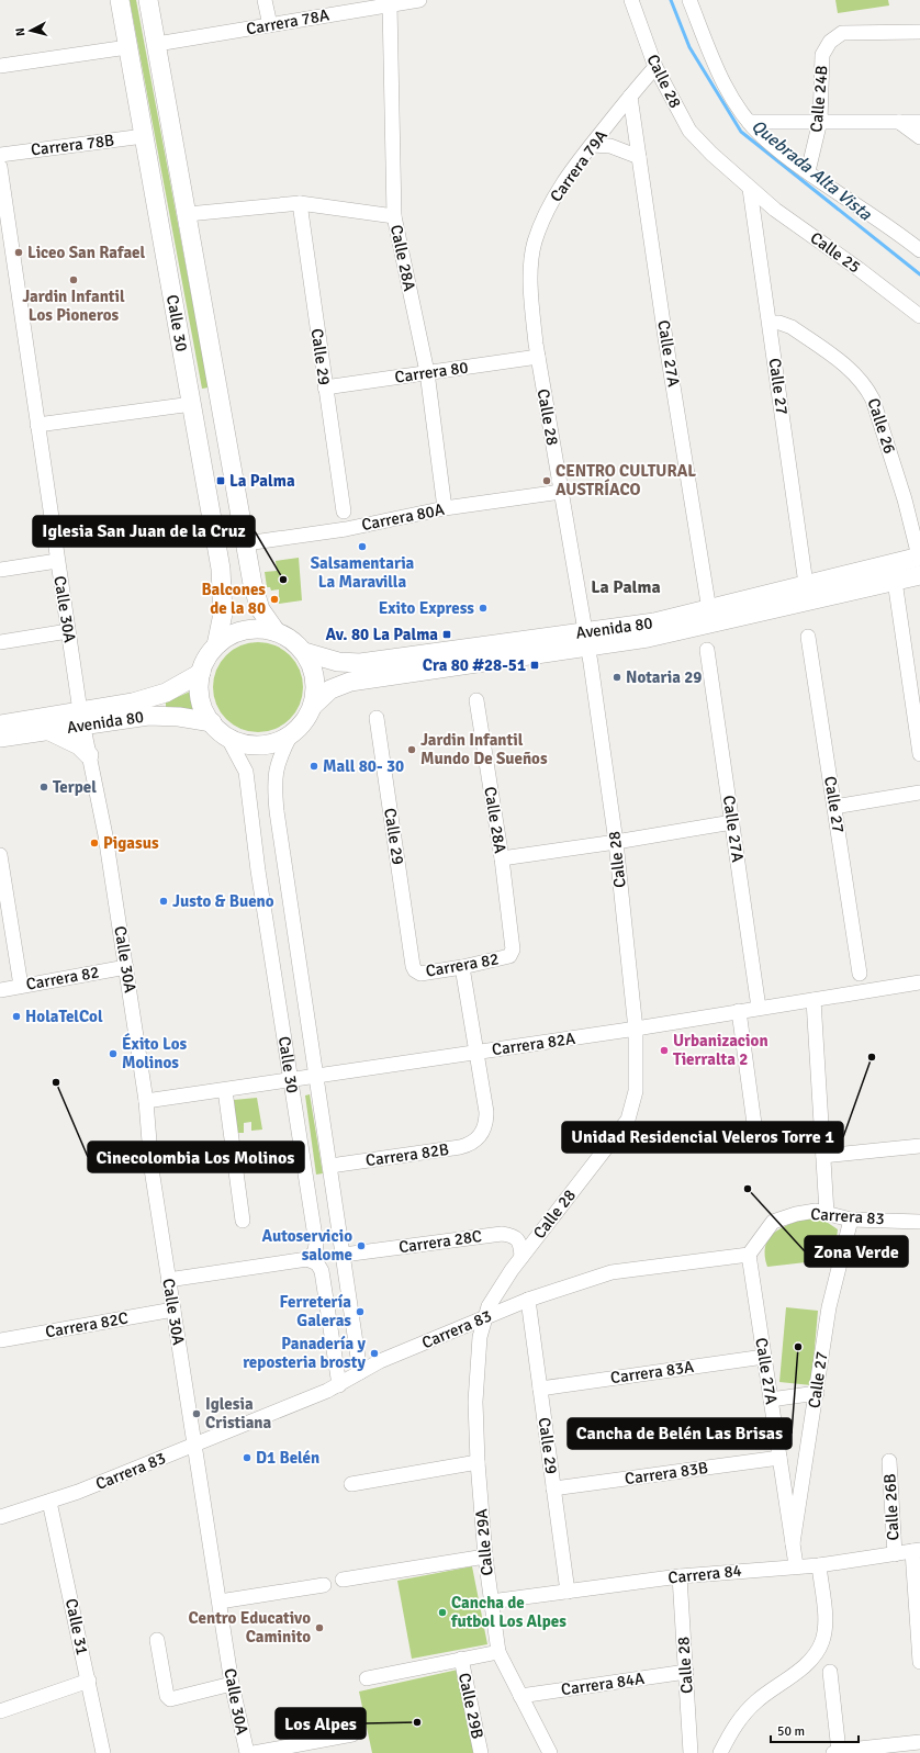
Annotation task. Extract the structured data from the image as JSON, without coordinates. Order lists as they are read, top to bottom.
{
  "streets": {
    "main road": ["Calle 30", "Avenida 80"],
    "street": [
      "Carrera 78A",
      "Calle 28",
      "Calle 24B",
      "Carrera 78B",
      "Carrera 79A",
      "Calle 25",
      "Calle 28A",
      "Calle 27A",
      "Calle 29",
      "Carrera 80",
      "Calle 27",
      "Calle 26",
      "Carrera 80A",
      "Calle 30A",
      "Carrera 82",
      "Carrera 82A",
      "Carrera 82B",
      "Carrera 83",
      "Carrera 28C",
      "Carrera 82C",
      "Carrera 83A",
      "Carrera 83B",
      "Calle 26B",
      "Calle 29A",
      "Carrera 84",
      "Calle 31",
      "Carrera 84A",
      "Calle 29B"
    ]
  },
  "crossings": [
    ["Carrera 78A", "Calle 28A"],
    ["Carrera 78A", "Calle 30"],
    ["Calle 28", "Carrera 79A"],
    ["Calle 28", "Calle 25"],
    ["Calle 28", "Carrera 80"],
    ["Calle 28", "Calle 27"],
    ["Calle 28", "Carrera 80A"],
    ["Calle 28", "Avenida 80"],
    ["Calle 28", "Carrera 82A"],
    ["Calle 28", "Carrera 83"],
    ["Calle 28", "Carrera 28C"],
    ["Calle 28", "Calle 29A"],
    ["Calle 28", "Carrera 84"],
    ["Calle 28", "Carrera 84A"],
    ["Carrera 78B", "Calle 30"],
    ["Carrera 79A", "Calle 27A"],
    ["Carrera 79A", "Carrera 80"],
    ["Calle 25", "Calle 27"],
    ["Calle 28A", "Carrera 80"],
    ["Calle 28A", "Carrera 80A"],
    ["Calle 28A", "Carrera 82"],
    ["Calle 30", "Carrera 80A"],
    ["Calle 30", "Avenida 80"],
    ["Calle 30", "Carrera 82A"],
    ["Calle 30", "Carrera 82B"],
    ["Calle 30", "Carrera 83"],
    ["Calle 30", "Carrera 28C"],
    ["Calle 27A", "Calle 27"],
    ["Calle 27A", "Avenida 80"],
    ["Calle 27A", "Carrera 82A"],
    ["Calle 27A", "Carrera 83"],
    ["Calle 27A", "Carrera 83A"],
    ["Calle 27A", "Carrera 83B"],
    ["Calle 27A", "Carrera 84"],
    ["Calle 29", "Carrera 80"],
    ["Calle 29", "Carrera 82"],
    ["Calle 29", "Carrera 83"],
    ["Calle 29", "Carrera 83A"],
    ["Calle 29", "Carrera 83B"],
    ["Calle 29", "Carrera 84"],
    ["Calle 27", "Calle 26"],
    ["Calle 27", "Avenida 80"],
    ["Calle 27", "Carrera 83"],
    ["Calle 26", "Avenida 80"],
    ["Calle 30A", "Avenida 80"],
    ["Calle 30A", "Carrera 82"],
    ["Calle 30A", "Carrera 82A"],
    ["Calle 30A", "Carrera 83"],
    ["Calle 30A", "Carrera 82C"],
    ["Carrera 82A", "Carrera 82B"],
    ["Carrera 83", "Calle 29A"],
    ["Carrera 83", "Calle 31"],
    ["Calle 26B", "Carrera 84"],
    ["Calle 29A", "Carrera 84"],
    ["Calle 29A", "Carrera 84A"]
  ],
  "districts": ["La Palma"],
  "water": ["Quebrada Alta Vista"],
  "places": {
    "other": [
      "Liceo San Rafael",
      "Jardin Infantil Los Pioneros",
      "CENTRO CULTURAL AUSTRÍACO",
      "Salsamentaria La Maravilla",
      "Iglesia San Juan de la Cruz",
      "Balcones de la 80",
      "Exito Express",
      "Notaria 29",
      "Jardin Infantil Mundo De Sueños",
      "Mall 80- 30",
      "Terpel",
      "Pigasus",
      "Justo & Bueno",
      "HolaTelCol",
      "Urbanizacion Tierralta 2",
      "Éxito Los Molinos",
      "Unidad Residencial Veleros Torre 1",
      "Cinecolombia Los Molinos",
      "Zona Verde",
      "Autoservicio salome",
      "Ferretería Galeras",
      "Cancha de Belén Las Brisas",
      "Panadería y reposteria brosty",
      "Iglesia Cristiana",
      "D1 Belén",
      "Cancha de futbol Los Alpes",
      "Centro Educativo Caminito",
      "Los Alpes"
    ],
    "transit": ["La Palma", "Av. 80 La Palma", "Cra 80 #28-51"]
  },
  "scale_bar": "50 m",
  "north": "left"
}
